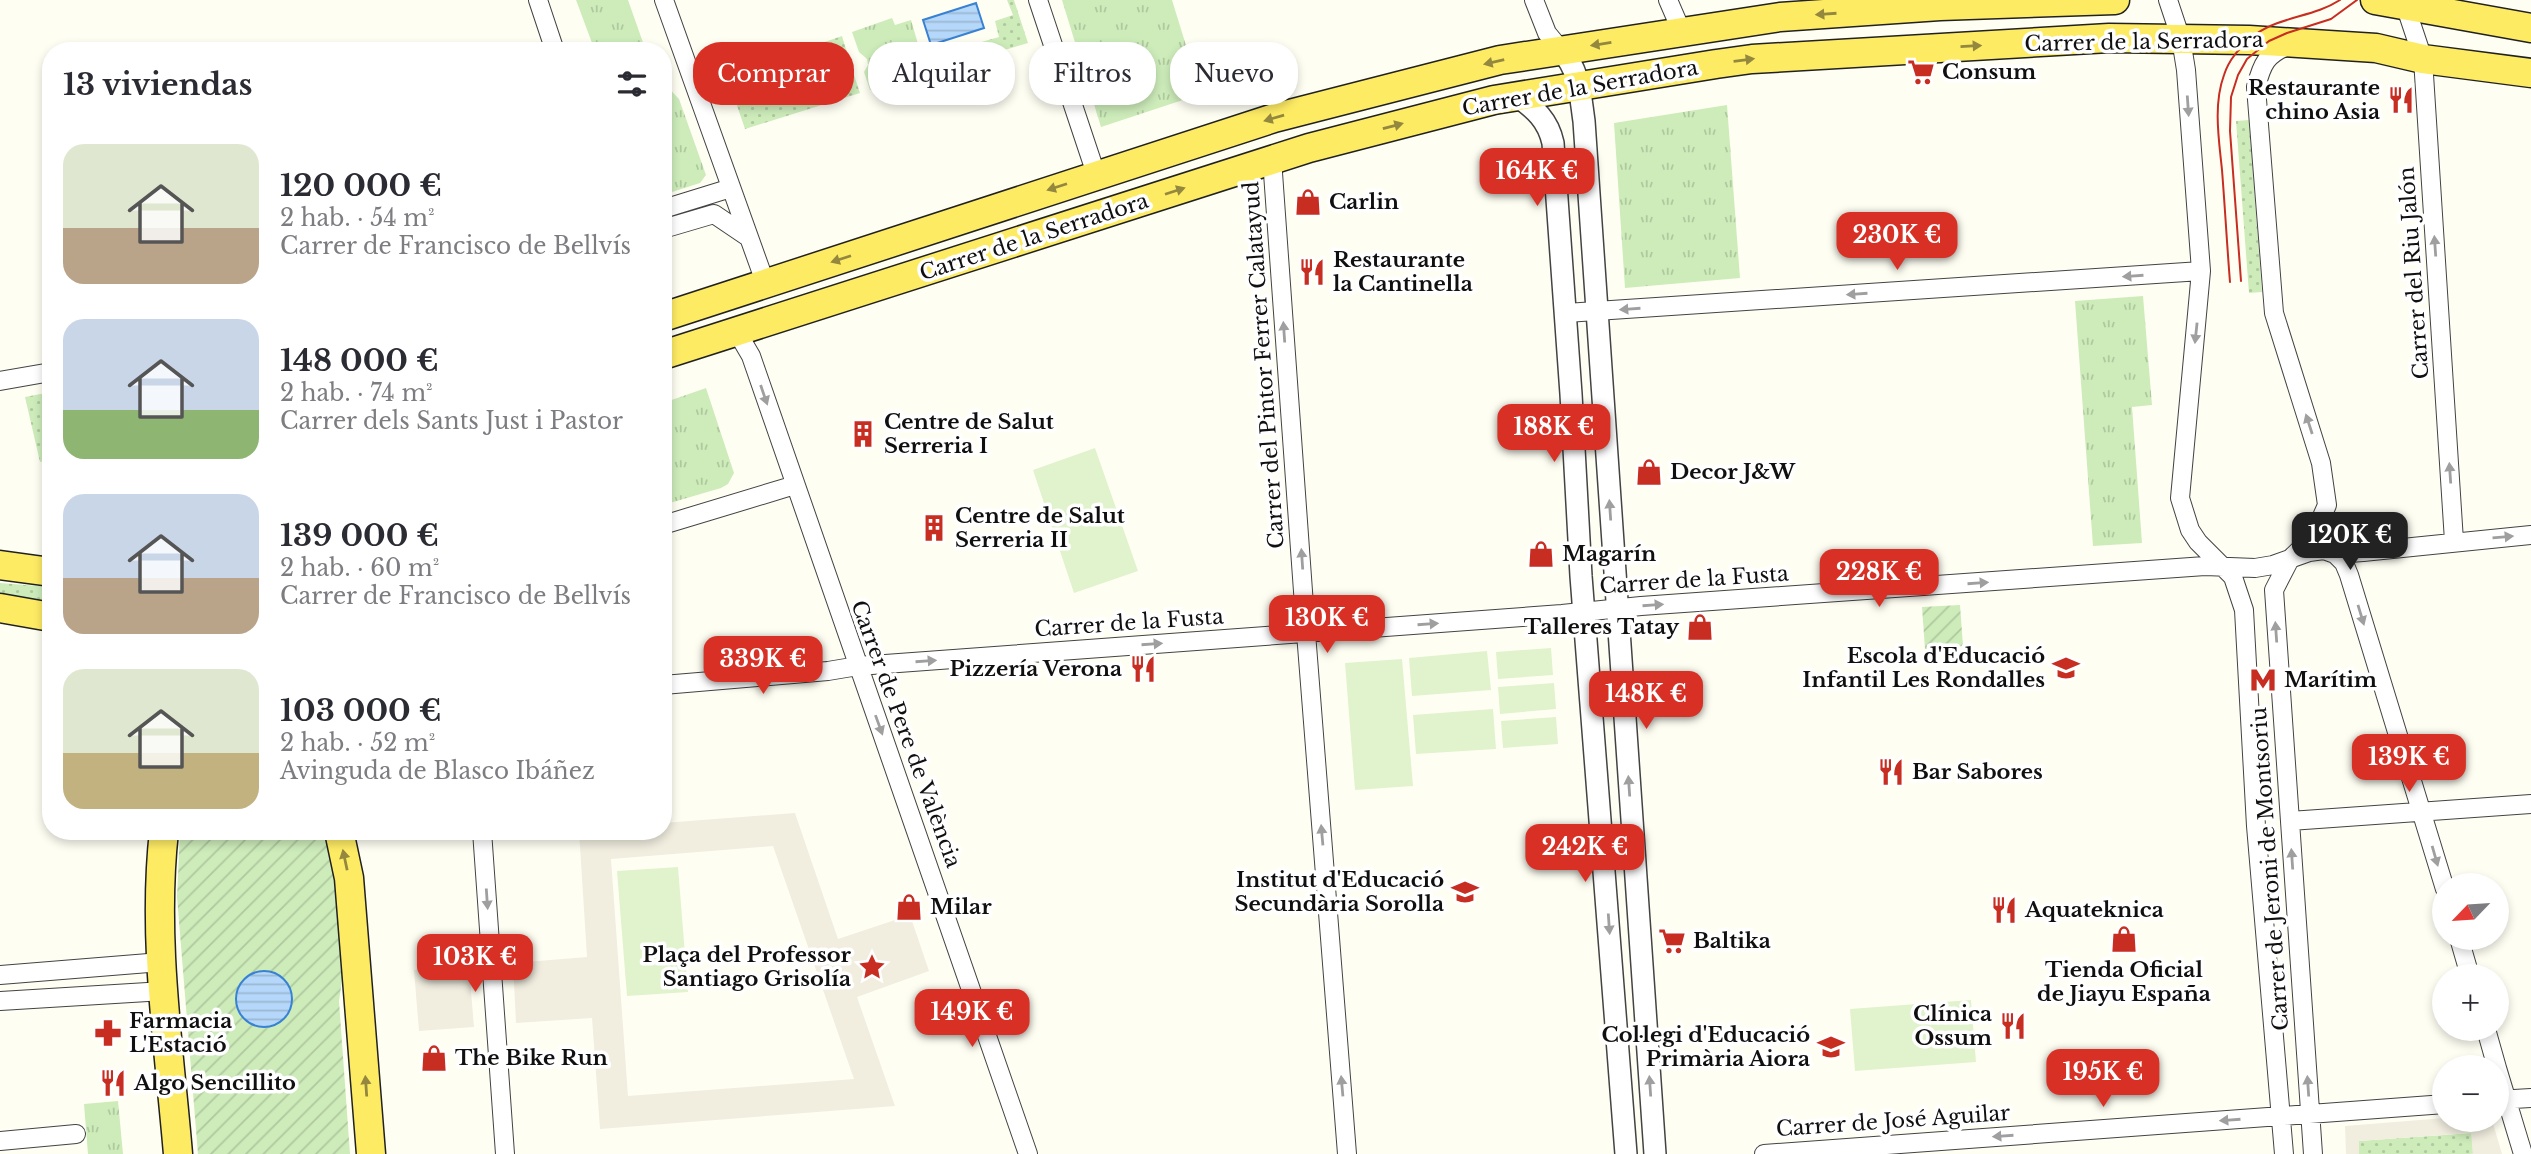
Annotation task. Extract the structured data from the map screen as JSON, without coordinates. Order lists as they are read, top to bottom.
{
  "streets": {
    "main road": ["Carrer de la Serradora"],
    "street": [
      "Carrer del Riu Jalón",
      "Carrer del Pintor Ferrer Calatayud",
      "Carrer de la Fusta",
      "Carrer de Pere de València",
      "Carrer de Jeroni de Montsoriu",
      "Carrer de José Aguilar"
    ]
  },
  "crossings": [
    ["Carrer de la Serradora", "Carrer del Riu Jalón"],
    ["Carrer de la Serradora", "Carrer del Pintor Ferrer Calatayud"],
    ["Carrer de la Serradora", "Carrer de Pere de València"],
    ["Carrer de la Serradora", "Carrer de Jeroni de Montsoriu"],
    ["Carrer del Riu Jalón", "Carrer de la Fusta"],
    ["Carrer del Pintor Ferrer Calatayud", "Carrer de la Fusta"],
    ["Carrer de la Fusta", "Carrer de Pere de València"],
    ["Carrer de la Fusta", "Carrer de Jeroni de Montsoriu"],
    ["Carrer de Jeroni de Montsoriu", "Carrer de José Aguilar"]
  ],
  "one_way": [
    "Carrer del Riu Jalón",
    "Carrer del Pintor Ferrer Calatayud",
    "Carrer de la Fusta",
    "Carrer de Pere de València",
    "Carrer de José Aguilar"
  ],
  "places": {
    "supermarket": ["Consum", "Baltika"],
    "restaurant": [
      "Restaurante chino Asia",
      "Restaurante la Cantinella",
      "Pizzería Verona",
      "Bar Sabores",
      "Aquateknica",
      "Clínica Ossum",
      "Algo Sencillito"
    ],
    "shop": [
      "Carlin",
      "Decor J&W",
      "Magarín",
      "Talleres Tatay",
      "Milar",
      "Tienda Oficial de Jiayu España",
      "The Bike Run"
    ],
    "building": ["Centre de Salut Serreria I", "Centre de Salut Serreria II"],
    "school or university": ["Escola d'Educació Infantil Les Rondalles", "Institut d'Educació Secundària Sorolla", "Col·legi d'Educació Primària Aiora"],
    "metro station": ["Marítim"],
    "place": ["Plaça del Professor Santiago Grisolía"],
    "pharmacy": ["Farmacia L'Estació"]
  },
  "north": "bottom left",
  "page": {
    "chip": [
      "Comprar",
      "Alquilar",
      "Filtros",
      "Nuevo"
    ],
    "heading": "13 viviendas",
    "list": [
      {
        "name": "120 000 €",
        "note": "2 hab. · 54 m² · Carrer de Francisco de Bellvís"
      },
      {
        "name": "148 000 €",
        "note": "2 hab. · 74 m² · Carrer dels Sants Just i Pastor"
      },
      {
        "name": "139 000 €",
        "note": "2 hab. · 60 m² · Carrer de Francisco de Bellvís"
      },
      {
        "name": "103 000 €",
        "note": "2 hab. · 52 m² · Avinguda de Blasco Ibáñez"
      }
    ],
    "price": [
      "164K €",
      "230K €",
      "188K €",
      "120K €",
      "228K €",
      "130K €",
      "339K €",
      "148K €",
      "139K €",
      "242K €",
      "103K €",
      "149K €",
      "195K €"
    ],
    "map_buttons": ["+", "−"]
  }
}
